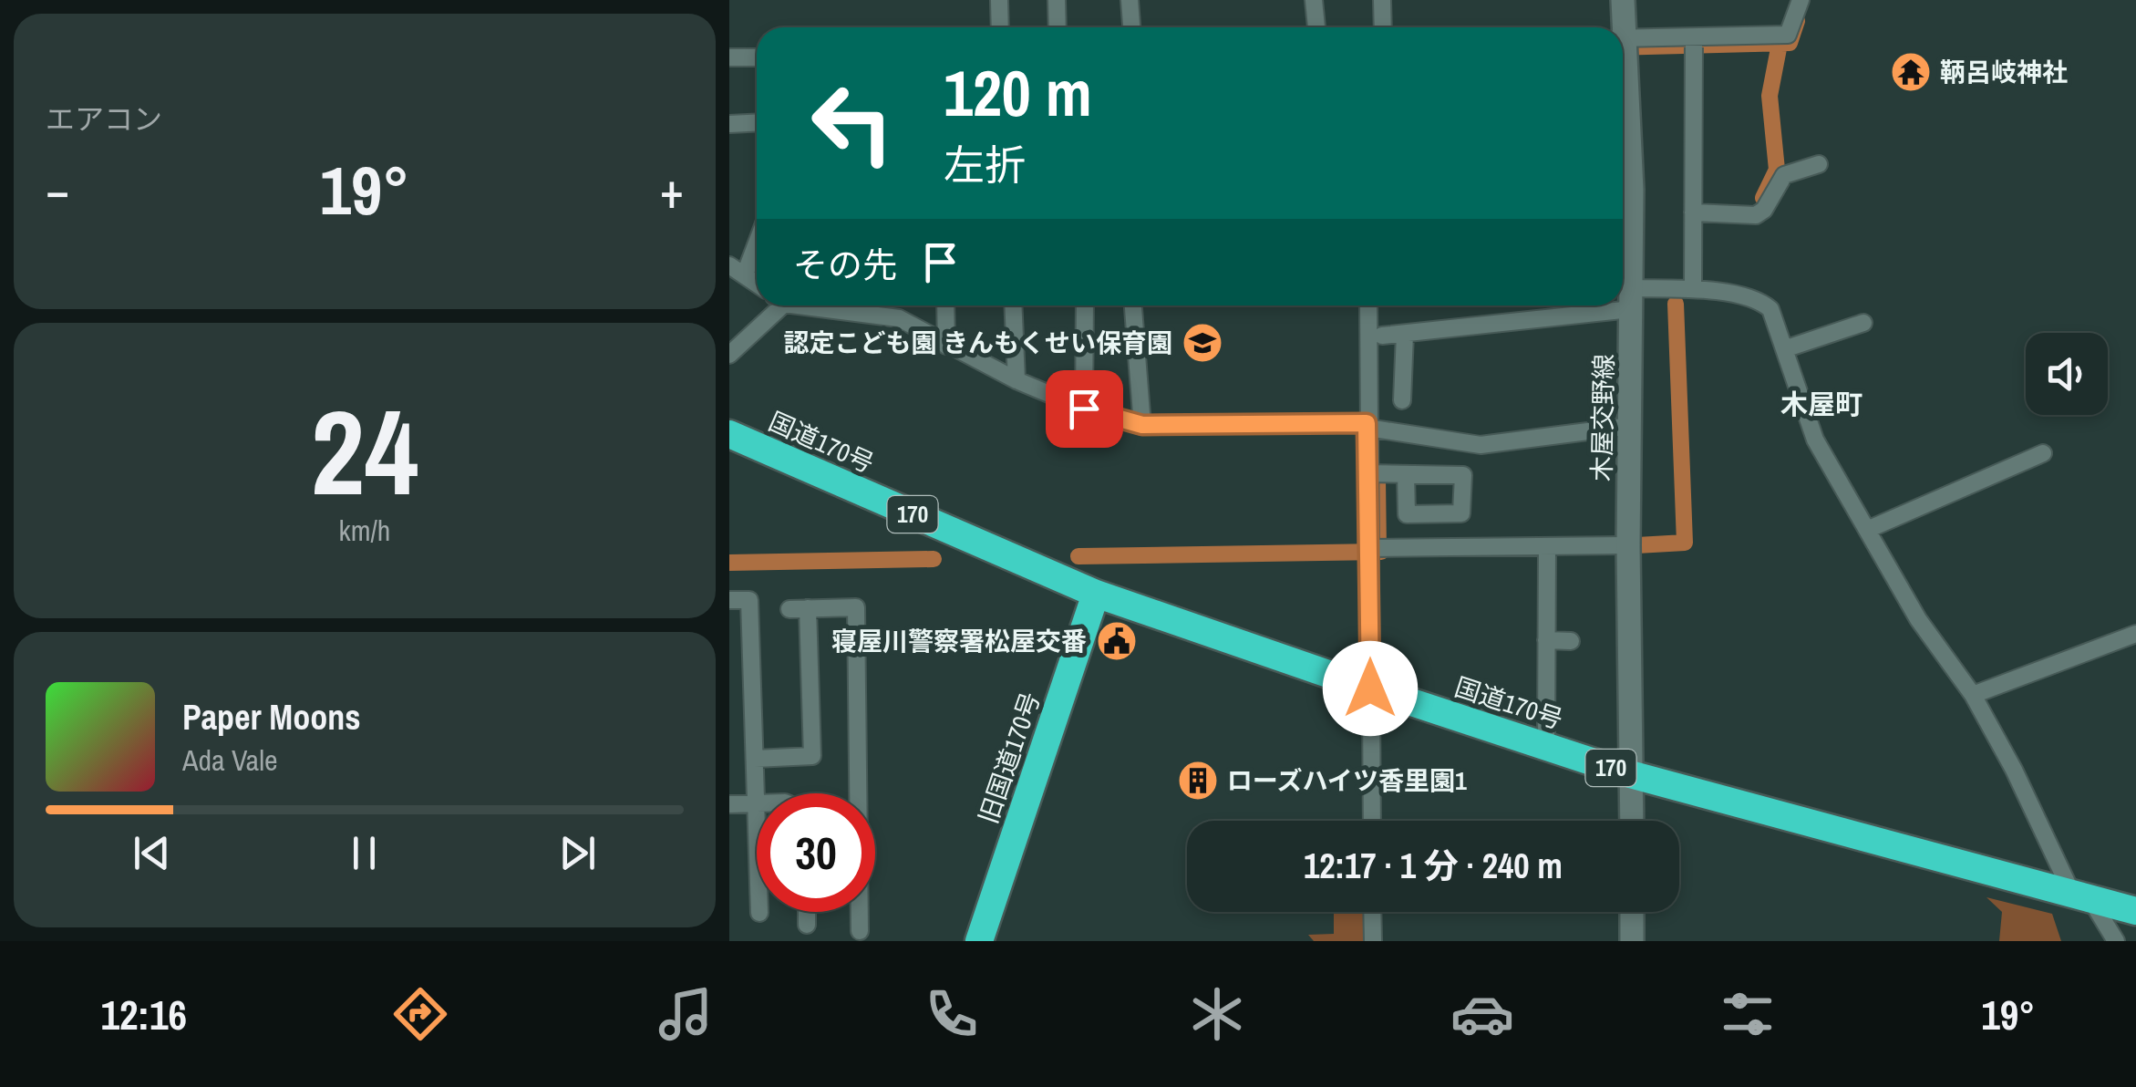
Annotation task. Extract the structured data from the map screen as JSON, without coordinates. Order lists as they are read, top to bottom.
{
  "streets": {
    "highway": ["国道170号", "170", "旧国道170号"],
    "main road": ["木屋交野線"]
  },
  "crossings": [
    ["木屋交野線", "国道170号"],
    ["国道170号", "旧国道170号"]
  ],
  "districts": ["木屋町"],
  "places": {
    "temple": ["鞆呂岐神社"],
    "school or university": ["認定こども園 きんもくせい保育園"],
    "public building": ["寝屋川警察署松屋交番"],
    "building": ["ローズハイツ香里園1"]
  },
  "page": {
    "tile": [
      "エアコン",
      ["24", "km/h"]
    ],
    "turn": ["120 m", "左折"],
    "heat": ["−", "19°", "+"],
    "then": "その先",
    "song": ["Paper Moons", "Ada Vale"],
    "limit": "30",
    "trip": "12:17 · 1 分 · 240 m",
    "tabs": ["12:16", "19°"]
  }
}
